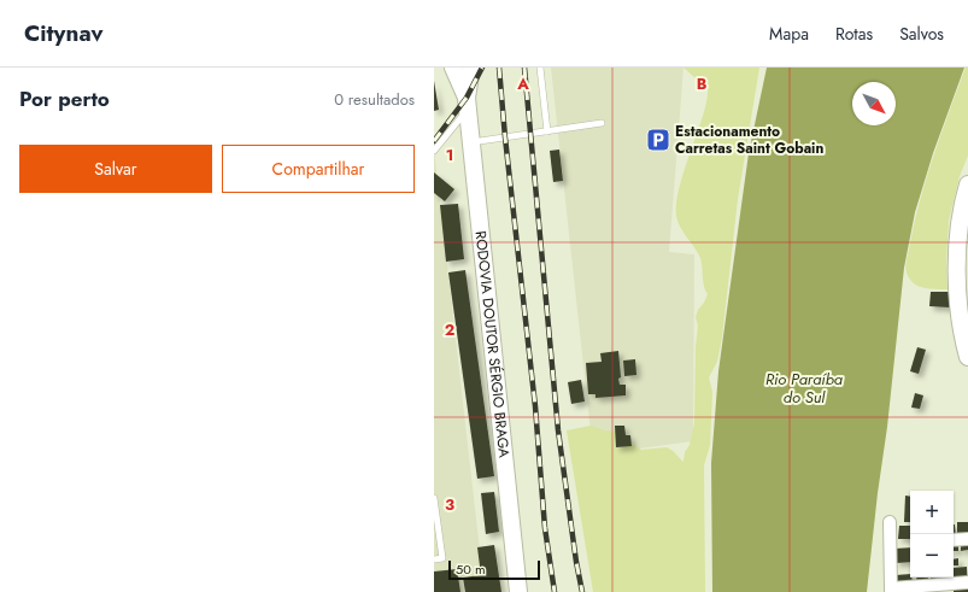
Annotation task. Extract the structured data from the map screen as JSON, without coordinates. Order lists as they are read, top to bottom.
{
  "streets": {
    "main road": ["RODOVIA DOUTOR SÉRGIO BRAGA"]
  },
  "water": ["Rio Paraíba do Sul"],
  "places": {
    "parking": ["Estacionamento Carretas Saint Gobain"]
  },
  "scale_bar": "50 m",
  "north": "bottom right",
  "page": {
    "header": "Citynav",
    "nav": ["Mapa", "Rotas", "Salvos"],
    "heading": ["Por perto", "0 resultados"],
    "buttons": ["Salvar", "Compartilhar"],
    "map_buttons": ["+", "−"],
    "scale": "50 m"
  },
  "grid": {
    "columns": ["A", "B"],
    "rows": ["1", "2", "3"]
  }
}
